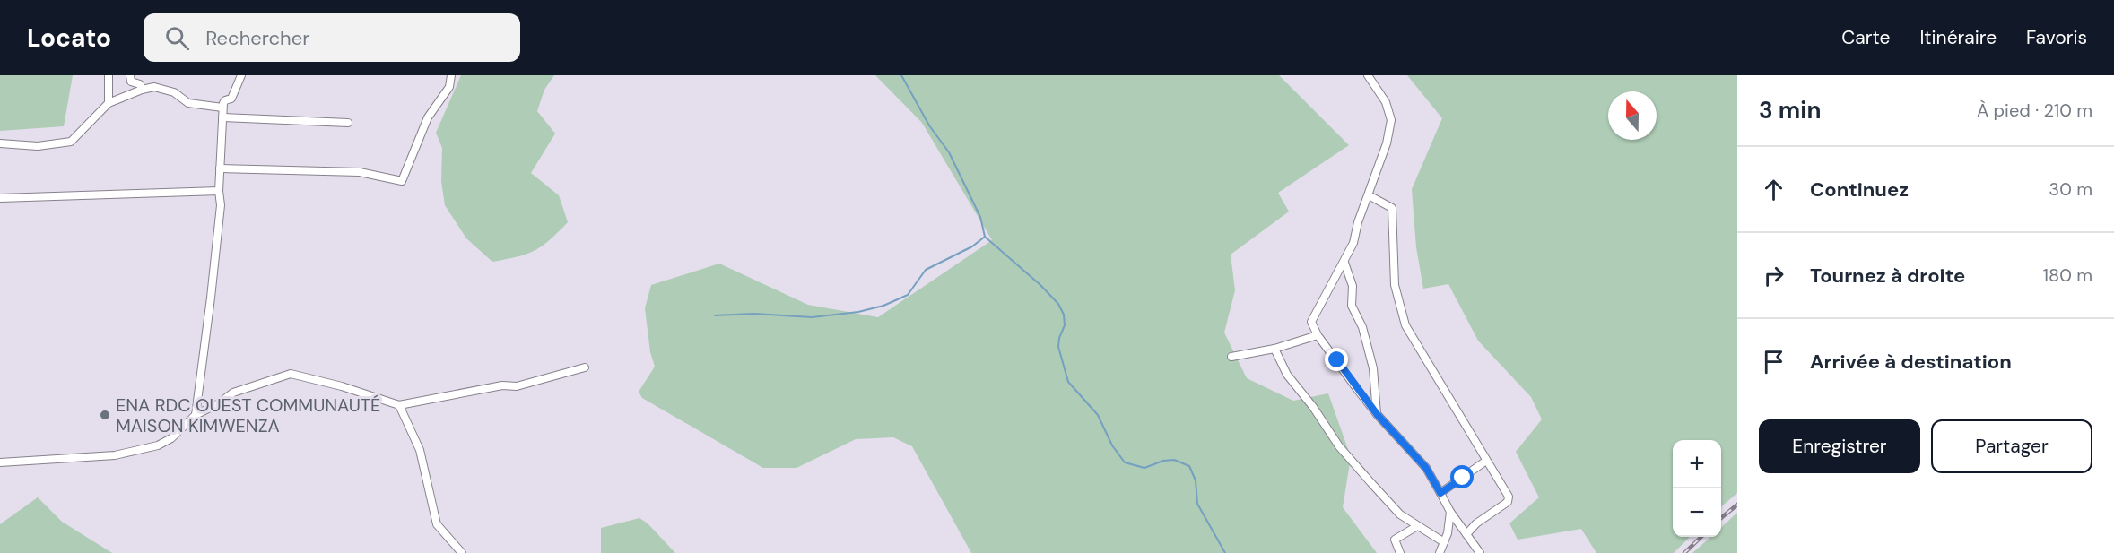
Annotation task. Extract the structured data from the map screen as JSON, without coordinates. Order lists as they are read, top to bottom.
{
  "places": ["ENA RDC OUEST COMMUNAUTÉ MAISON KIMWENZA"],
  "north": "top",
  "page": {
    "header": "Locato",
    "search": "Rechercher",
    "nav": ["Carte", "Itinéraire", "Favoris"],
    "heading": ["3 min", "À pied · 210 m"],
    "list": [
      ["Continuez", "30 m"],
      ["Tournez à droite", "180 m"],
      "Arrivée à destination"
    ],
    "buttons": ["Enregistrer", "Partager"],
    "map_buttons": ["+", "−"]
  }
}
